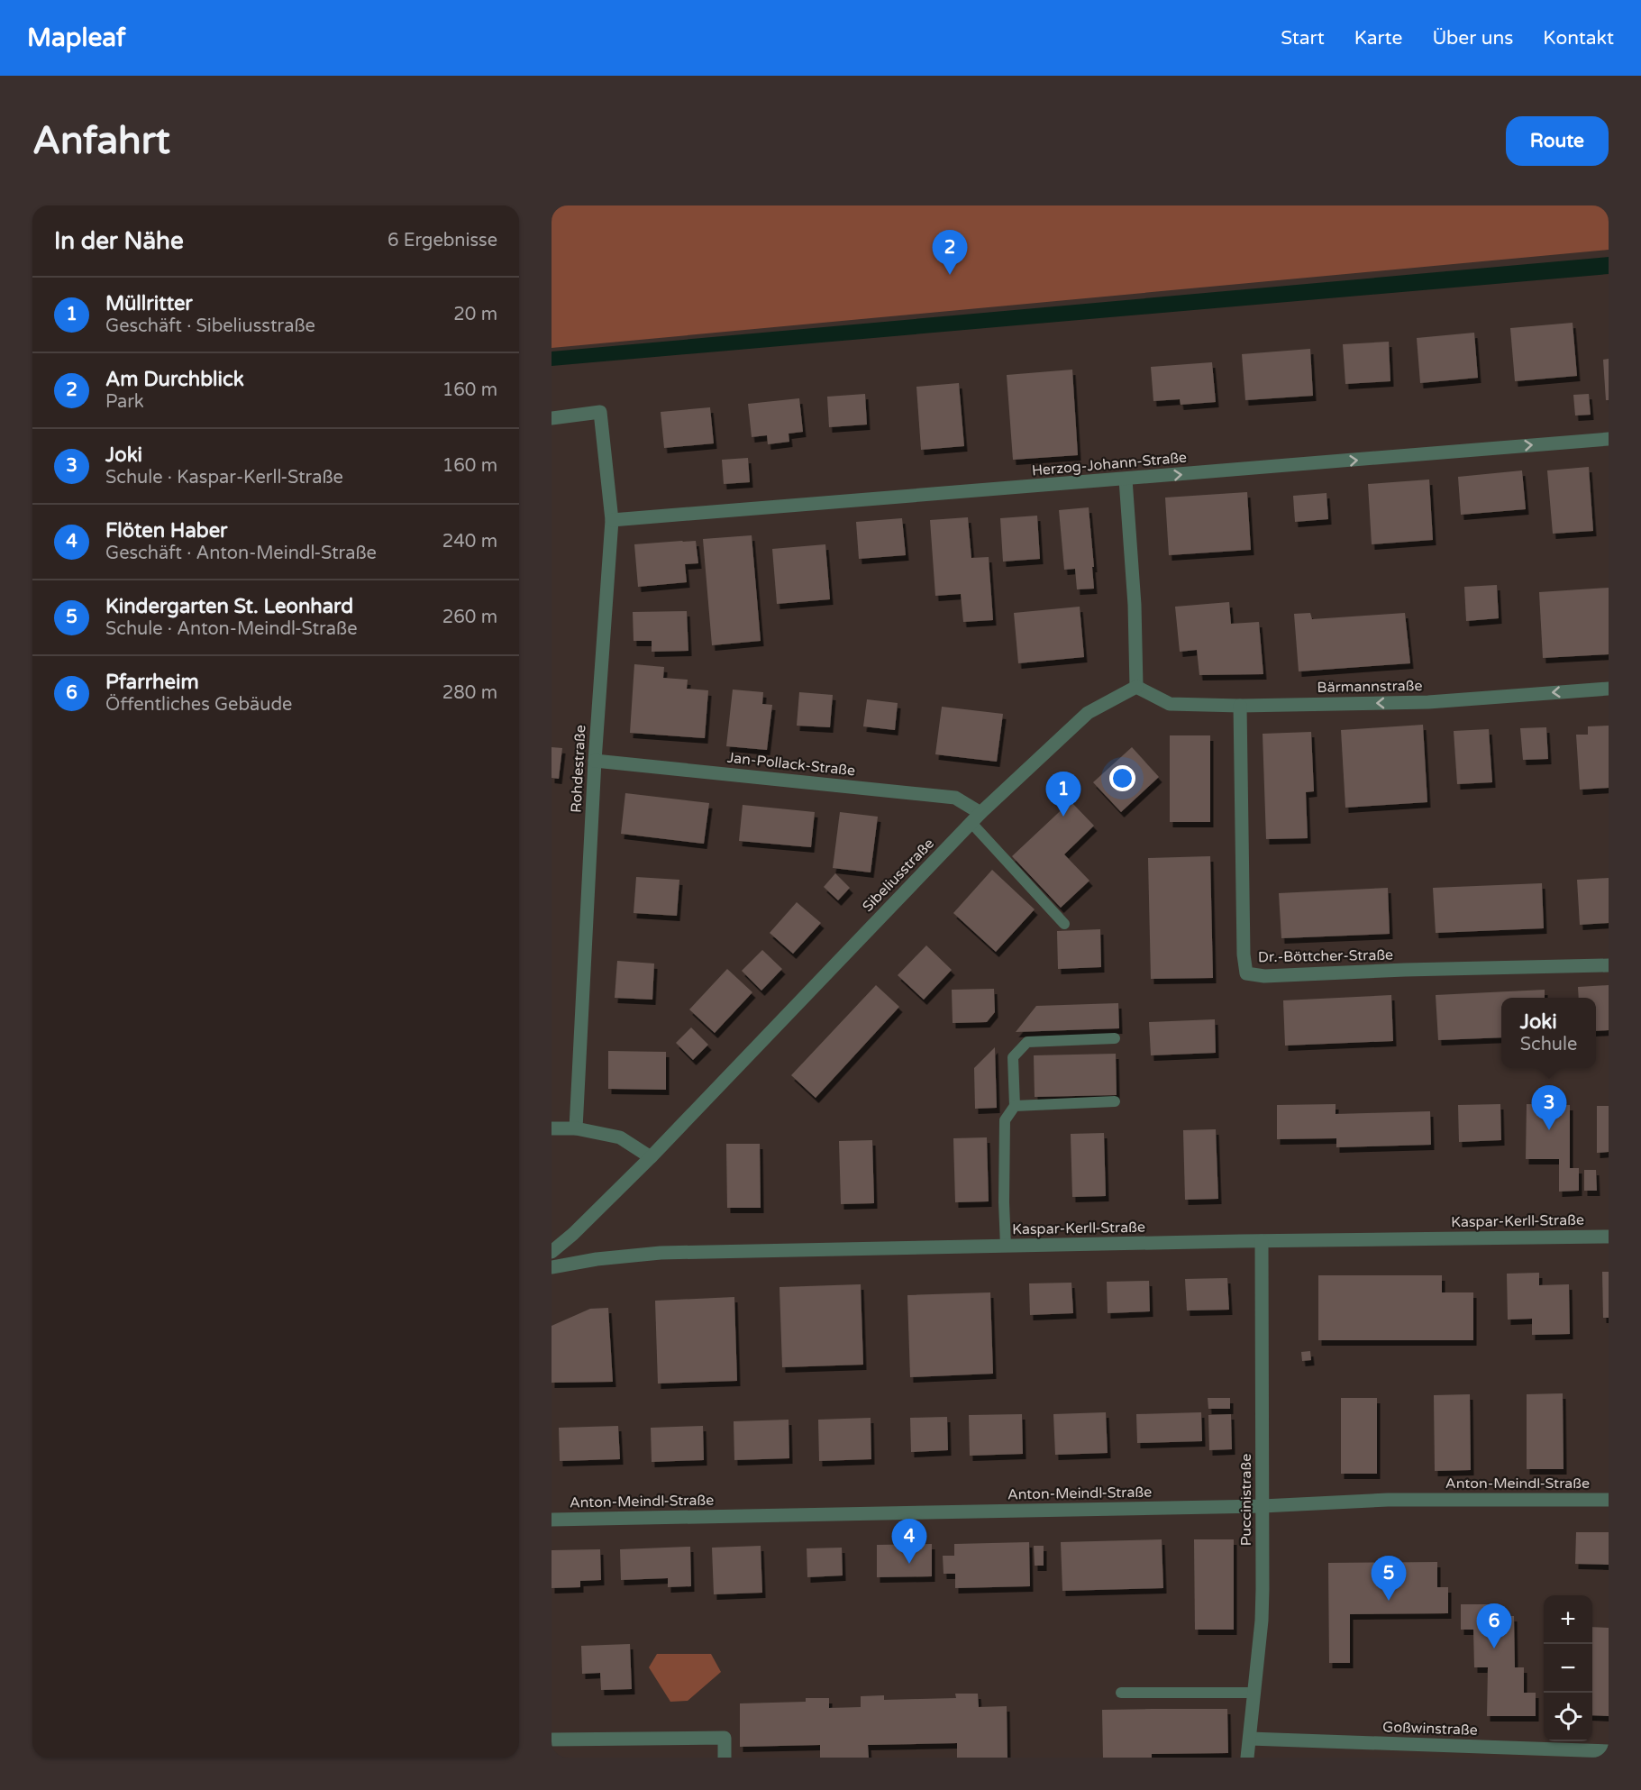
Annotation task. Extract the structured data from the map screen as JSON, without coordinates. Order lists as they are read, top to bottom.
{
  "streets": {
    "street": [
      "Herzog-Johann-Straße",
      "Bärmannstraße",
      "Jan-Pollack-Straße",
      "Rohdestraße",
      "Sibeliusstraße",
      "Dr.-Böttcher-Straße",
      "Kaspar-Kerll-Straße",
      "Anton-Meindl-Straße",
      "Puccinistraße",
      "Goßwinstraße"
    ]
  },
  "crossings": [
    ["Herzog-Johann-Straße", "Rohdestraße"],
    ["Bärmannstraße", "Sibeliusstraße"],
    ["Bärmannstraße", "Dr.-Böttcher-Straße"],
    ["Jan-Pollack-Straße", "Rohdestraße"],
    ["Jan-Pollack-Straße", "Sibeliusstraße"],
    ["Kaspar-Kerll-Straße", "Puccinistraße"],
    ["Anton-Meindl-Straße", "Puccinistraße"],
    ["Puccinistraße", "Goßwinstraße"]
  ],
  "one_way": ["Herzog-Johann-Straße", "Bärmannstraße"],
  "page": {
    "header": "Mapleaf",
    "nav": [
      "Start",
      "Karte",
      "Über uns",
      "Kontakt"
    ],
    "buttons": "Route",
    "title": "Anfahrt",
    "heading": ["In der Nähe", "6 Ergebnisse"],
    "pins": [
      "2",
      "1",
      "3",
      "4",
      "5",
      "6"
    ],
    "list": [
      {
        "mark": "1",
        "name": "Müllritter",
        "note": "Geschäft · Sibeliusstraße",
        "value": "20 m"
      },
      {
        "mark": "2",
        "name": "Am Durchblick",
        "note": "Park",
        "value": "160 m"
      },
      {
        "mark": "3",
        "name": "Joki",
        "note": "Schule · Kaspar-Kerll-Straße",
        "value": "160 m"
      },
      {
        "mark": "4",
        "name": "Flöten Haber",
        "note": "Geschäft · Anton-Meindl-Straße",
        "value": "240 m"
      },
      {
        "mark": "5",
        "name": "Kindergarten St. Leonhard",
        "note": "Schule · Anton-Meindl-Straße",
        "value": "260 m"
      },
      {
        "mark": "6",
        "name": "Pfarrheim",
        "note": "Öffentliches Gebäude",
        "value": "280 m"
      }
    ],
    "popup": ["Joki", "Schule"],
    "map_buttons": ["+", "−"]
  }
}
